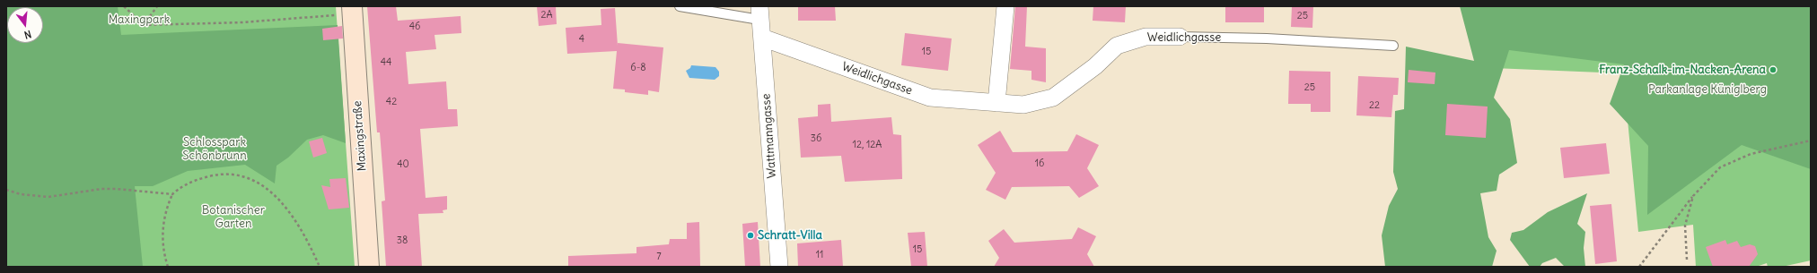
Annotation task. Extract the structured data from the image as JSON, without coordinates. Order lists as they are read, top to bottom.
{
  "streets": {
    "street": ["Weidlichgasse", "Maxingstraße", "Wattmanngasse"]
  },
  "crossings": [
    ["Weidlichgasse", "Wattmanngasse"]
  ],
  "parks": [
    "Maxingpark",
    "Parkanlage Küniglberg",
    "Schlosspark Schönbrunn",
    "Botanischer Garten"
  ],
  "places": ["Franz-Schalk-im-Nacken-Arena", "Schratt-Villa"],
  "house_numbers": [
    "2A",
    "25",
    "46",
    "4",
    "15",
    "44",
    "6-8",
    "25",
    "42",
    "22",
    "36",
    "12, 12A",
    "16",
    "40",
    "38",
    "15",
    "11",
    "7"
  ],
  "north": "bottom"
}
